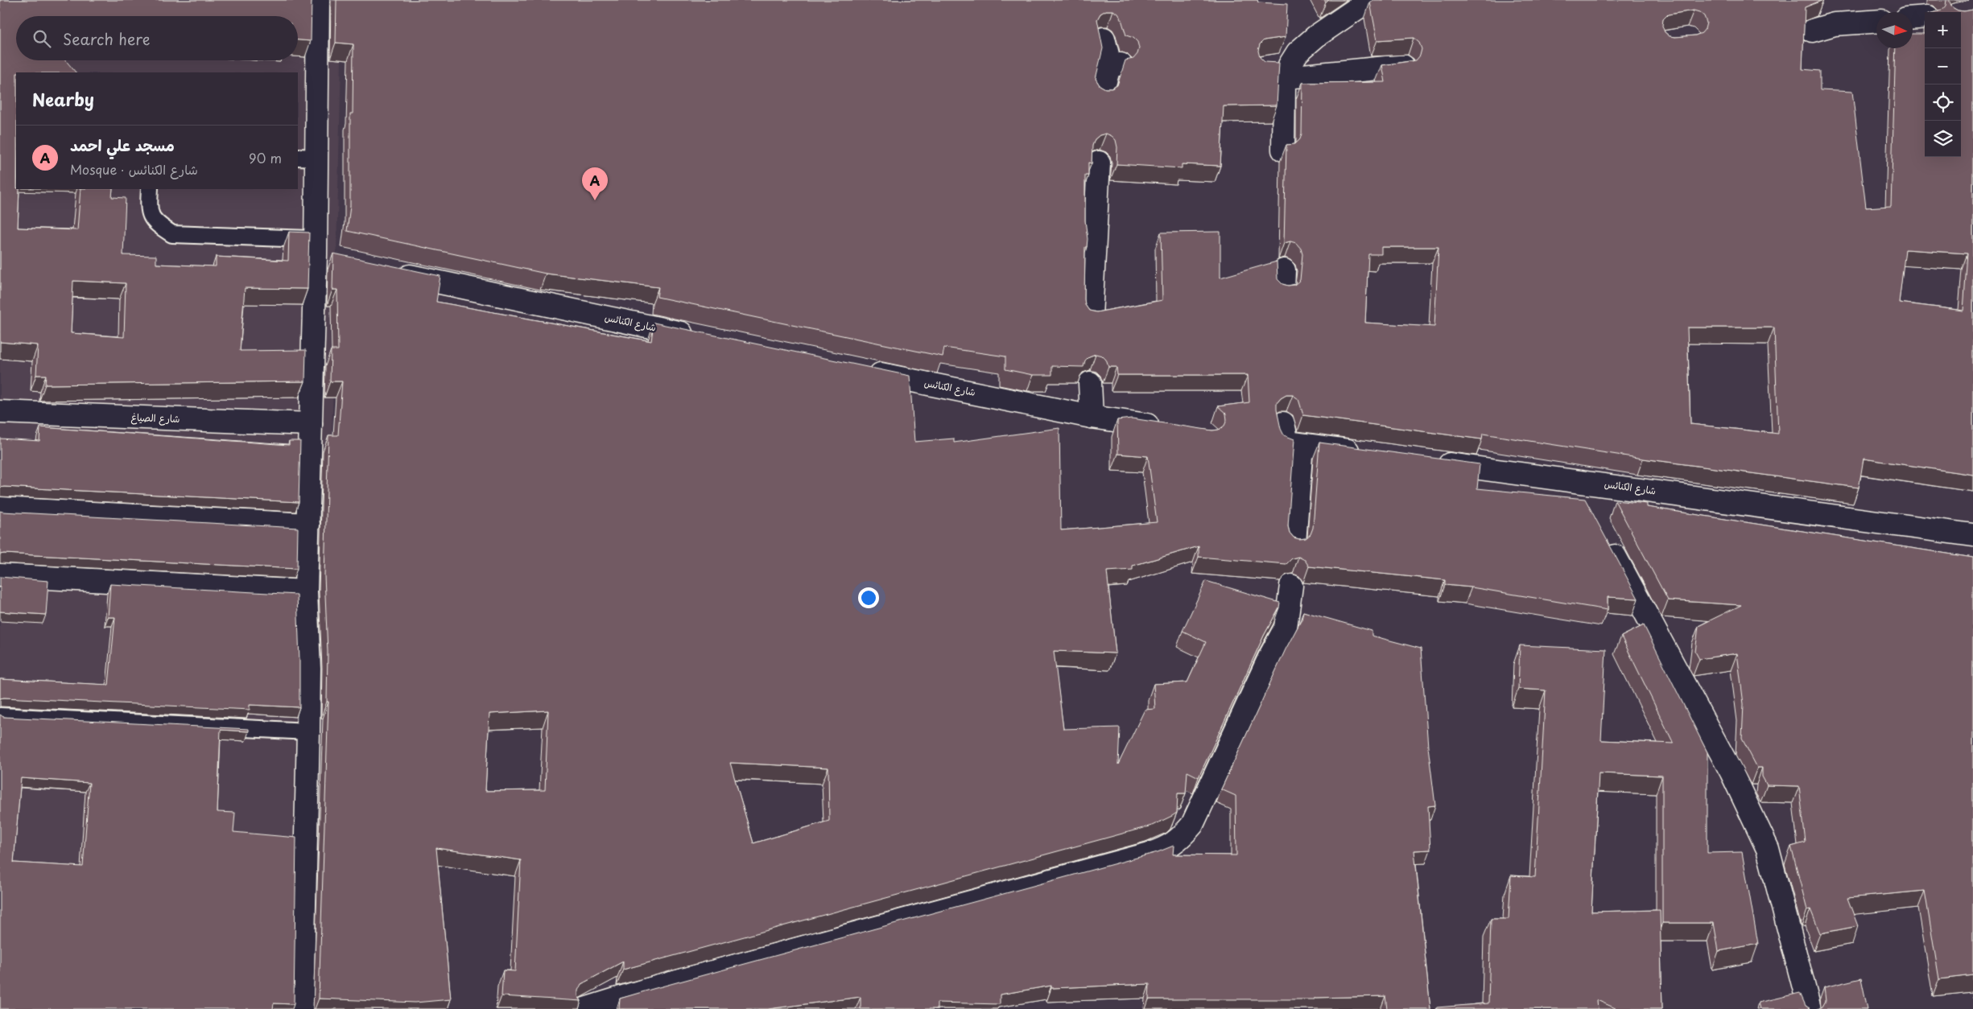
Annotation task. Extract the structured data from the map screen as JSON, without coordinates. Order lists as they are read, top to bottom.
{
  "streets": {
    "street": ["شارع الكنائس", "شارع الصياغ"]
  },
  "north": "right",
  "page": {
    "map_buttons": ["+", "−"],
    "search": "Search here",
    "heading": "Nearby",
    "list": [
      {
        "mark": "A",
        "name": "مسجد علي احمد",
        "note": "Mosque · شارع الكنائس",
        "value": "90 m"
      }
    ],
    "pins": "A"
  }
}
